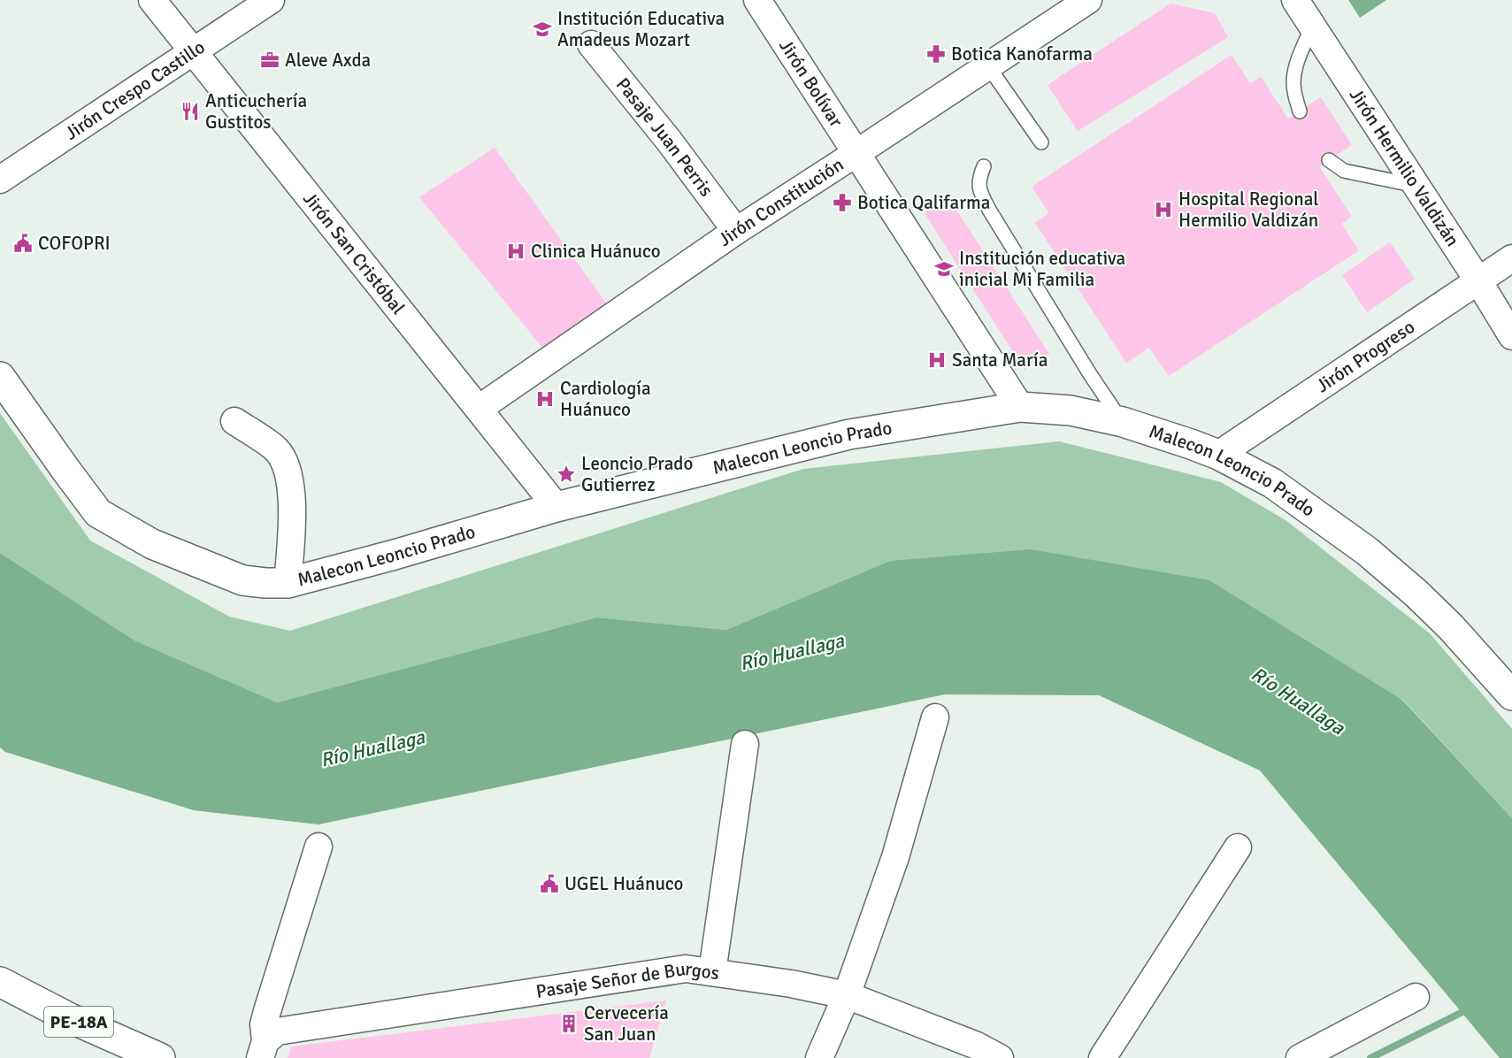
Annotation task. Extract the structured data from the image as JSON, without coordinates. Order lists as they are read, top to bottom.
{
  "streets": {
    "main road": ["Malecon Leoncio Prado", "PE-18A"],
    "street": [
      "Jirón Bolívar",
      "Jirón Crespo Castillo",
      "Pasaje Juan Perris",
      "Jirón Hermilio Valdizán",
      "Jirón Constitución",
      "Jirón San Cristóbal",
      "Jirón Progreso",
      "Pasaje Señor de Burgos"
    ]
  },
  "crossings": [
    ["Jirón Bolívar", "Jirón Constitución"],
    ["Jirón Bolívar", "Malecon Leoncio Prado"],
    ["Jirón Crespo Castillo", "Jirón San Cristóbal"],
    ["Pasaje Juan Perris", "Jirón Constitución"],
    ["Jirón Hermilio Valdizán", "Jirón Progreso"],
    ["Jirón Constitución", "Jirón San Cristóbal"],
    ["Jirón San Cristóbal", "Malecon Leoncio Prado"],
    ["Jirón Progreso", "Malecon Leoncio Prado"]
  ],
  "water": ["Río Huallaga"],
  "places": {
    "school or university": ["Institución Educativa Amadeus Mozart", "Institución educativa inicial Mi Familia"],
    "pharmacy": ["Botica Kanofarma", "Botica Qalifarma"],
    "office": ["Aleve Axda"],
    "restaurant": ["Anticuchería Gustitos"],
    "hospital": [
      "Hospital Regional Hermilio Valdizán",
      "Clinica Huánuco",
      "Santa María",
      "Cardiología Huánuco"
    ],
    "public building": ["COFOPRI", "UGEL Huánuco"],
    "place": ["Leoncio Prado Gutierrez"],
    "building": ["Cervecería San Juan"]
  }
}
